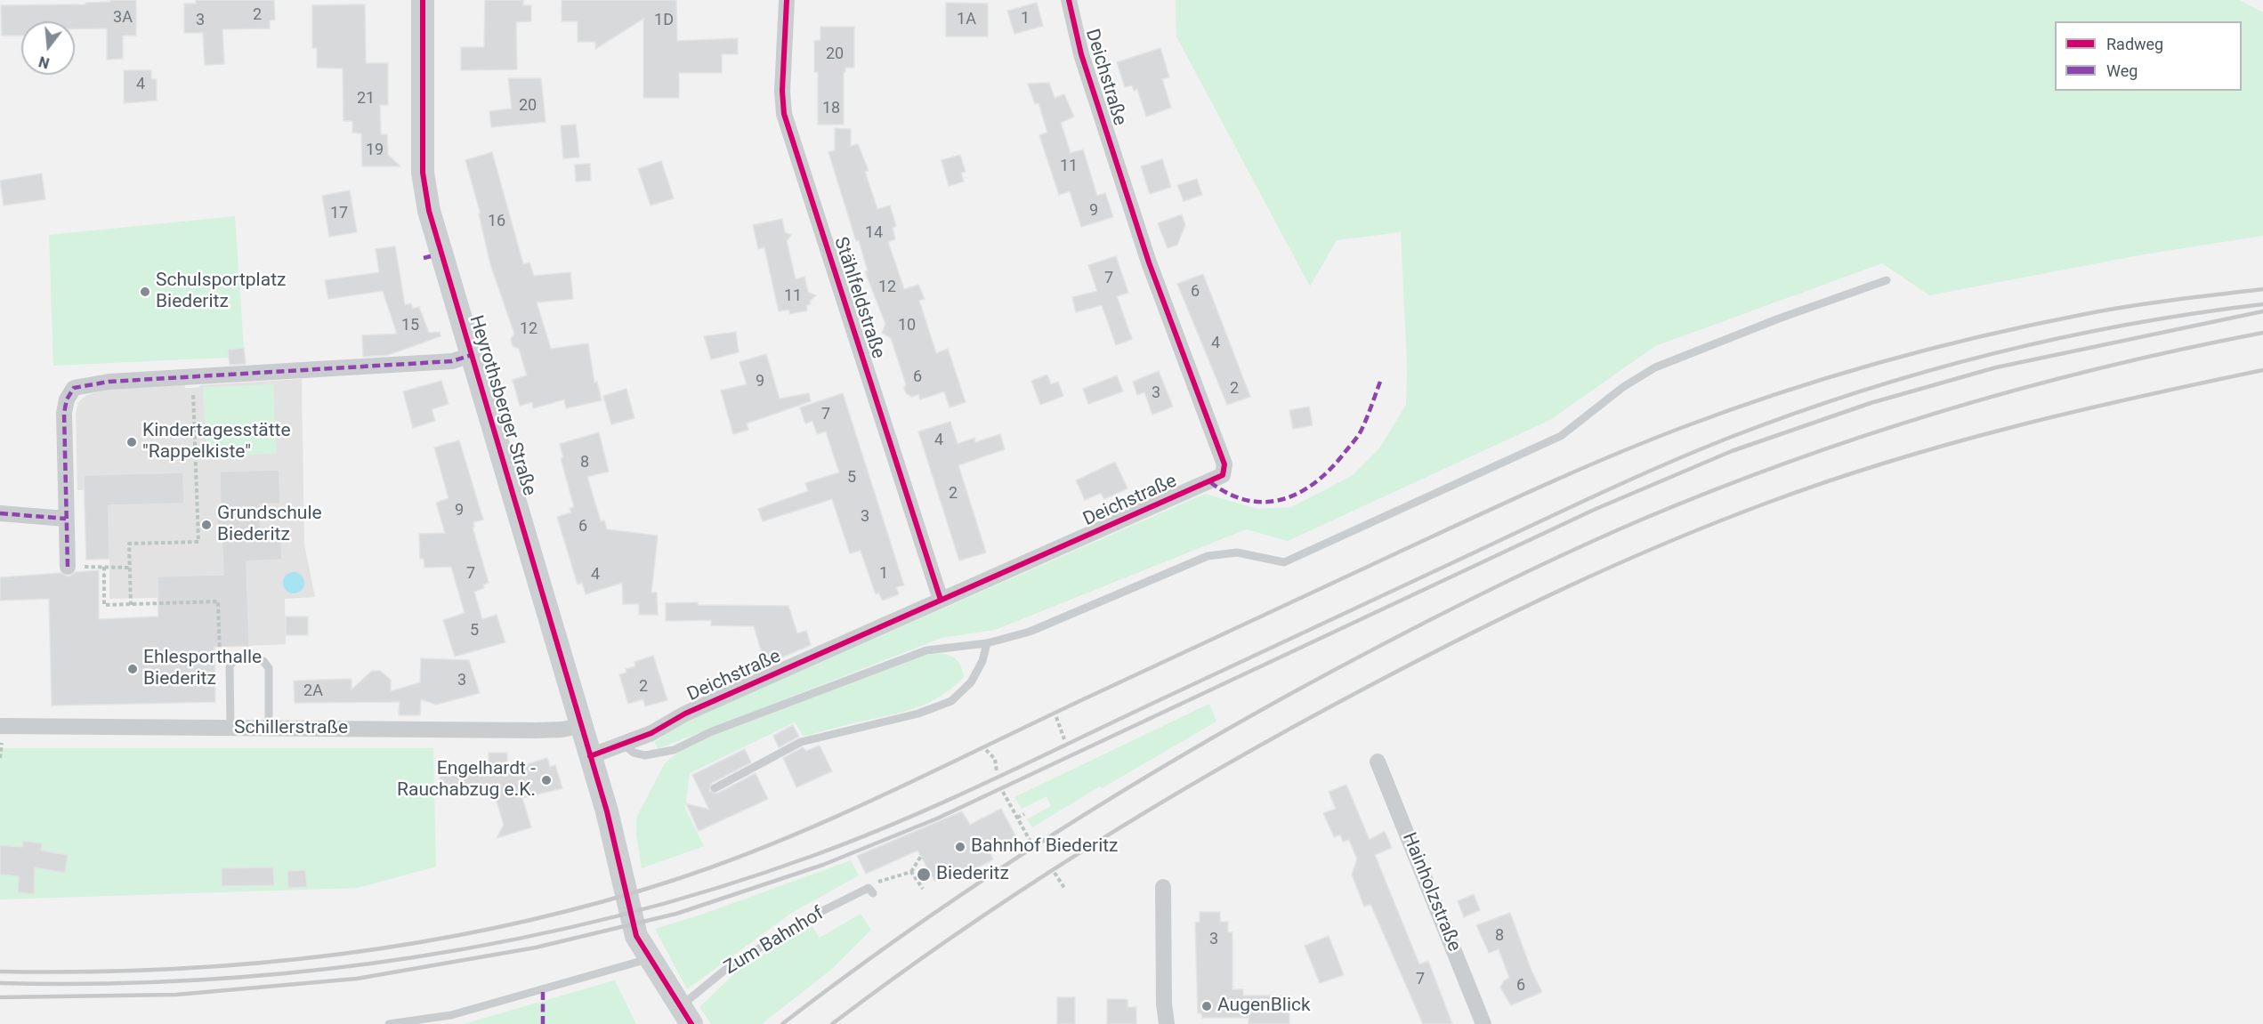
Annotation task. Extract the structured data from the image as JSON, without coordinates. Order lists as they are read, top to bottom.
{
  "streets": {
    "street": [
      "Deichstraße",
      "Stählfeldstraße",
      "Heyrothsberger Straße",
      "Schillerstraße",
      "Hainholzstraße"
    ],
    "lane": ["Zum Bahnhof"]
  },
  "crossings": [
    ["Deichstraße", "Stählfeldstraße"],
    ["Deichstraße", "Heyrothsberger Straße"],
    ["Heyrothsberger Straße", "Schillerstraße"],
    ["Heyrothsberger Straße", "Zum Bahnhof"]
  ],
  "places": [
    "Schulsportplatz Biederitz",
    "Kindertagesstätte \"Rappelkiste\"",
    "Grundschule Biederitz",
    "Ehlesporthalle Biederitz",
    "Engelhardt - Rauchabzug e.K.",
    "Bahnhof Biederitz",
    "Biederitz",
    "AugenBlick"
  ],
  "house_numbers": [
    "2",
    "3A",
    "1",
    "1A",
    "3",
    "1D",
    "20",
    "4",
    "21",
    "20",
    "18",
    "19",
    "11",
    "9",
    "17",
    "16",
    "14",
    "7",
    "12",
    "6",
    "11",
    "15",
    "10",
    "12",
    "4",
    "6",
    "9",
    "2",
    "3",
    "7",
    "4",
    "8",
    "5",
    "2",
    "9",
    "3",
    "6",
    "7",
    "1",
    "4",
    "5",
    "3",
    "2",
    "2A",
    "8",
    "3",
    "7",
    "6"
  ],
  "legend": ["Radweg", "Weg"],
  "north": "bottom"
}
